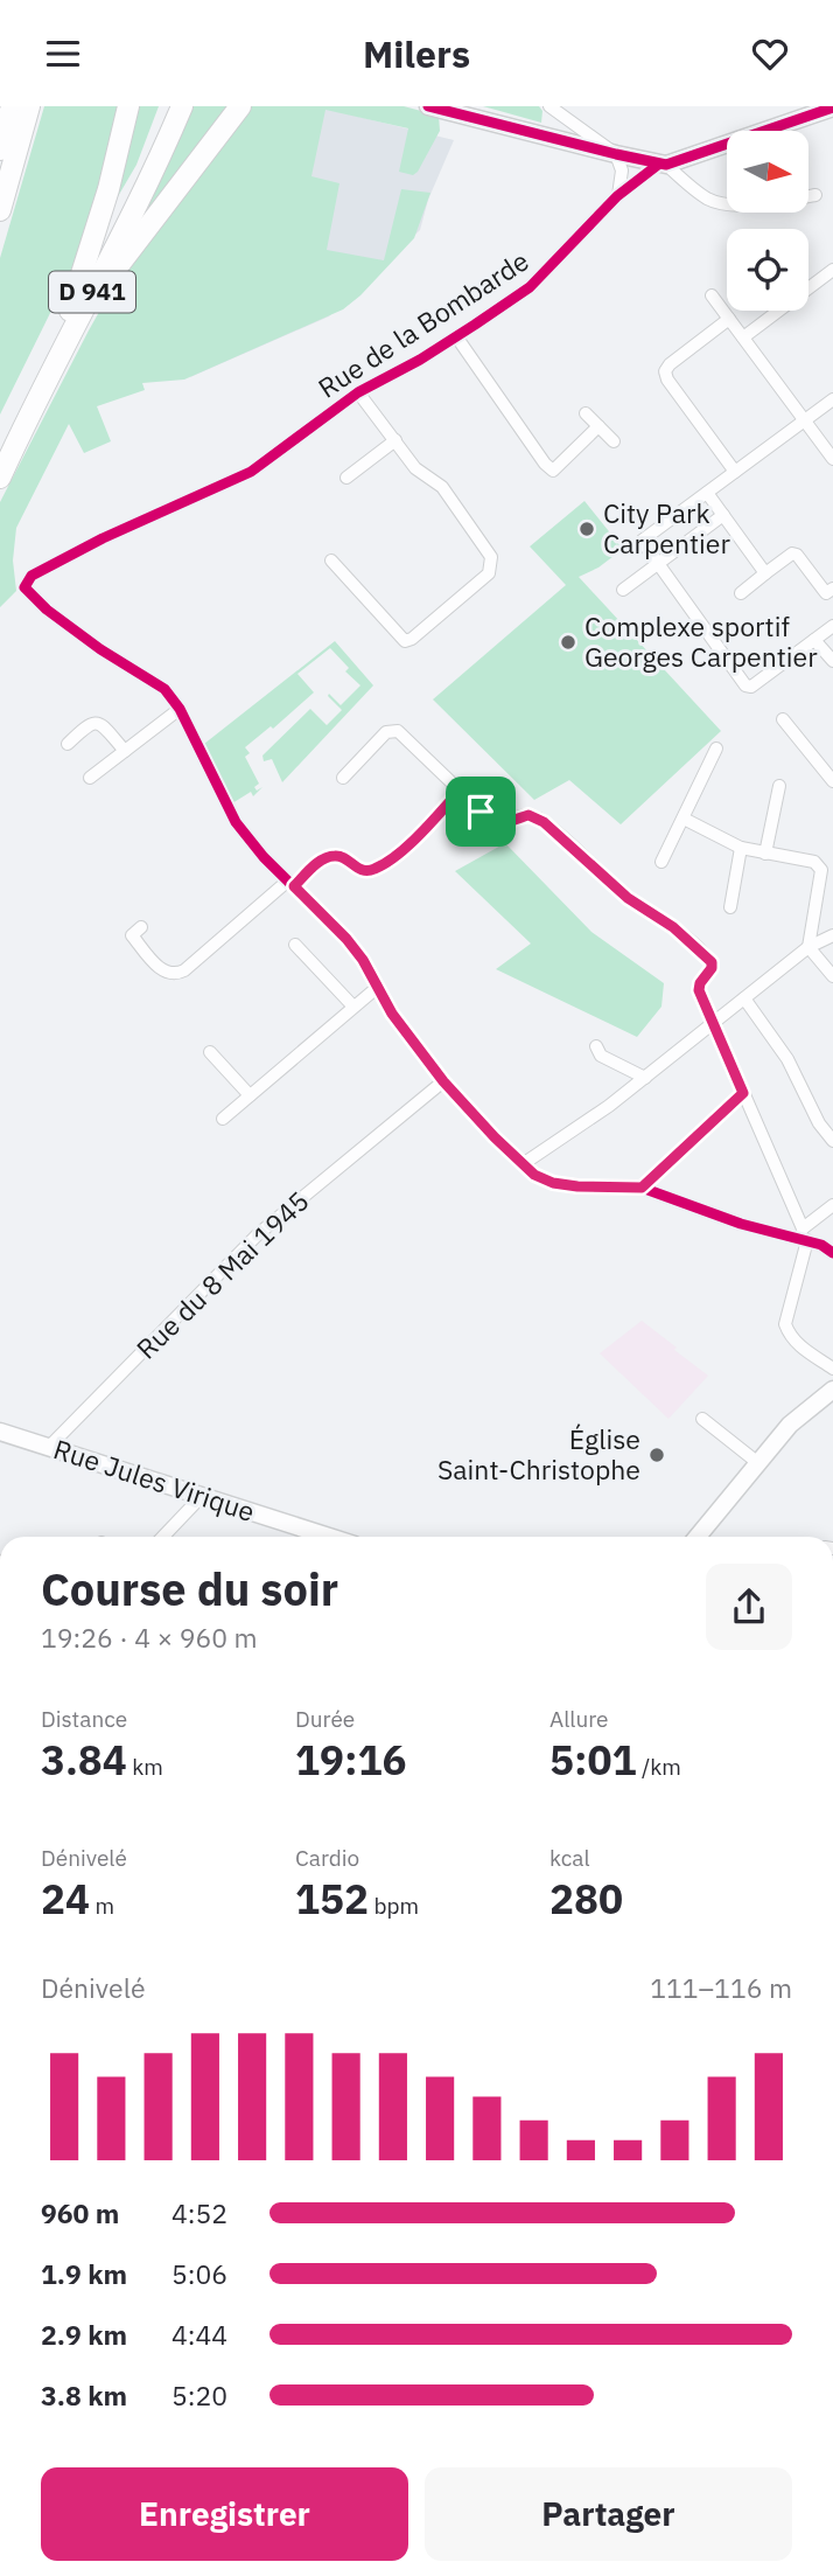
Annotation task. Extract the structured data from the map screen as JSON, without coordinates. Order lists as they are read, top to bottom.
{
  "streets": {
    "highway": ["D 941"],
    "street": ["Rue de la Bombarde", "Rue du 8 Mai 1945", "Rue Jules Virique"]
  },
  "crossings": [
    ["Rue du 8 Mai 1945", "Rue Jules Virique"]
  ],
  "places": ["City Park Carpentier", "Complexe sportif Georges Carpentier", "Église Saint-Christophe"],
  "north": "right",
  "page": {
    "header": "Milers",
    "heading": ["Course du soir", "19:26 · 4 × 960 m"],
    "stats": [
      ["Distance", "3.84 km"],
      ["Durée", "19:16"],
      ["Allure", "5:01 /km"],
      ["Dénivelé", "24 m"],
      ["Cardio", "152 bpm"],
      ["kcal", "280"]
    ],
    "chart": ["Dénivelé", "111–116 m"],
    "list": [
      {
        "name": "960 m",
        "note": "4:52"
      },
      {
        "name": "1.9 km",
        "note": "5:06"
      },
      {
        "name": "2.9 km",
        "note": "4:44"
      },
      {
        "name": "3.8 km",
        "note": "5:20"
      }
    ],
    "buttons": ["Enregistrer", "Partager"]
  }
}
